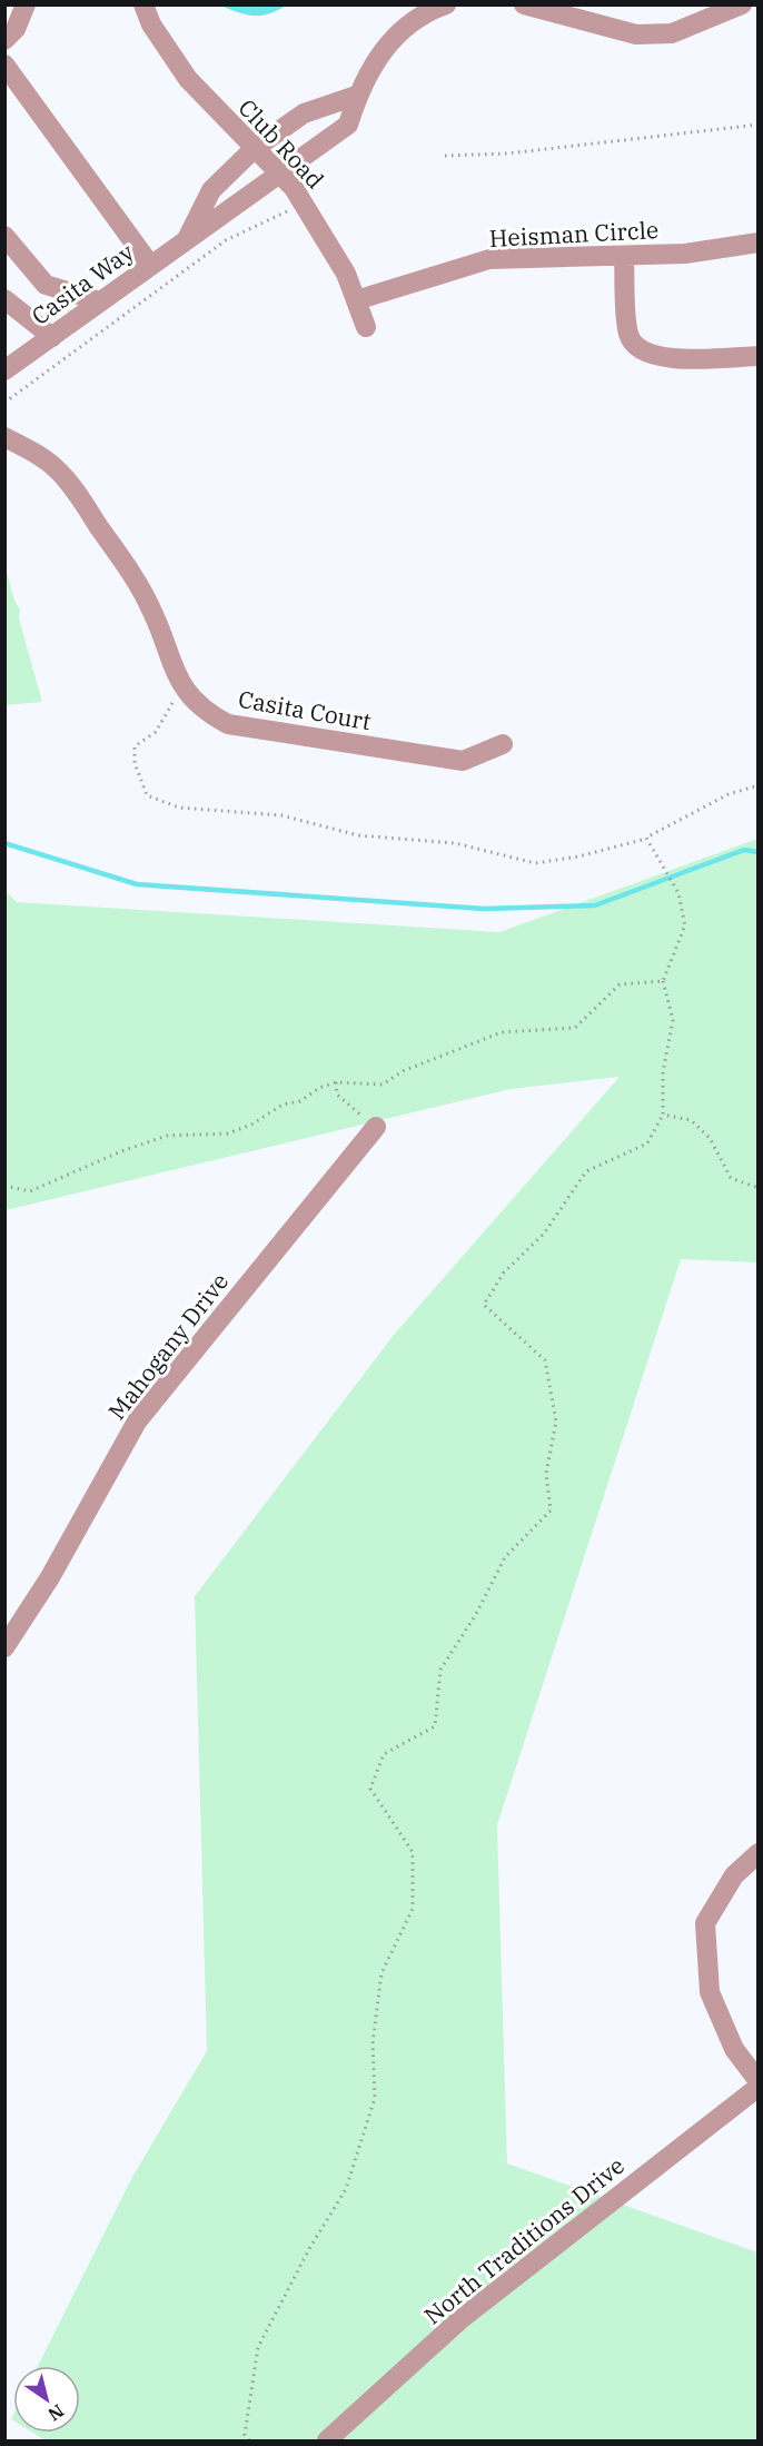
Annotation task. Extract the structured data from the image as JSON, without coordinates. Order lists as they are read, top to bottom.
{
  "streets": {
    "street": [
      "Club Road",
      "Heisman Circle",
      "Casita Way",
      "Casita Court",
      "Mahogany Drive",
      "North Traditions Drive"
    ]
  },
  "crossings": [
    ["Club Road", "Heisman Circle"],
    ["Club Road", "Casita Way"]
  ],
  "north": "bottom right"
}
